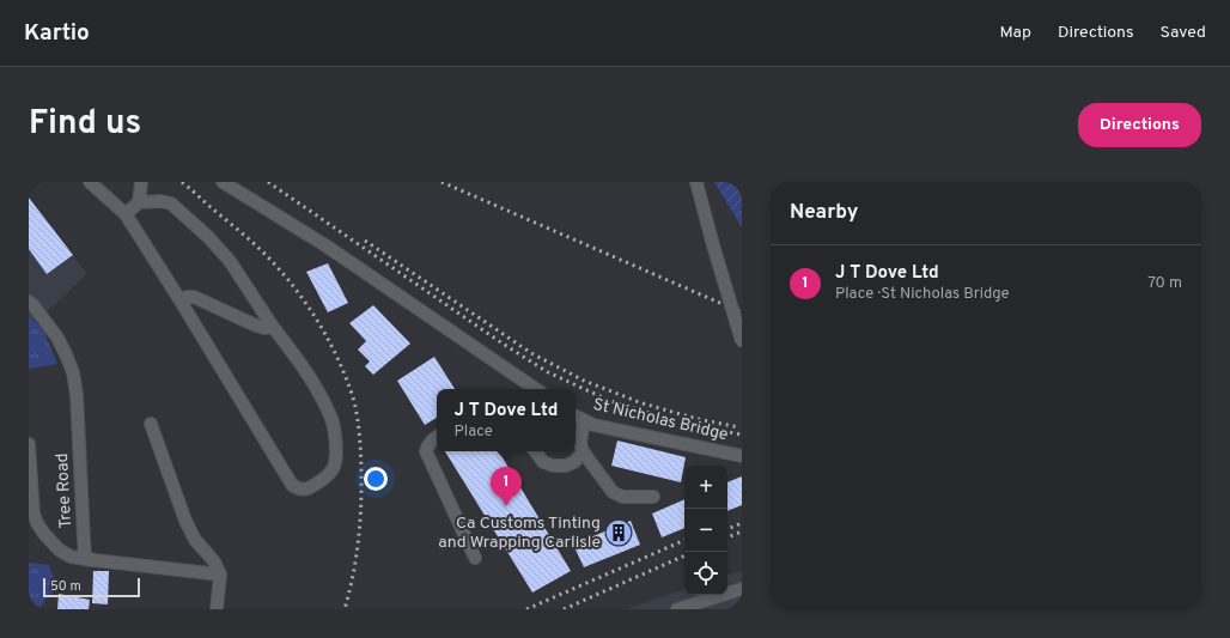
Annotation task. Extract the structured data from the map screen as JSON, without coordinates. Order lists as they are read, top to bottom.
{
  "streets": {
    "street": ["St Nicholas Bridge", "Tree Road"]
  },
  "places": {
    "building": ["Ca Customs Tinting and Wrapping Carlisle"]
  },
  "scale_bar": "50 m",
  "page": {
    "header": "Kartio",
    "nav": ["Map", "Directions", "Saved"],
    "title": "Find us",
    "buttons": "Directions",
    "heading": "Nearby",
    "list": [
      {
        "mark": "1",
        "name": "J T Dove Ltd",
        "note": "Place · St Nicholas Bridge",
        "value": "70 m"
      }
    ],
    "popup": ["J T Dove Ltd", "Place"],
    "map_buttons": ["+", "−"],
    "pins": "1",
    "scale": "50 m"
  }
}
